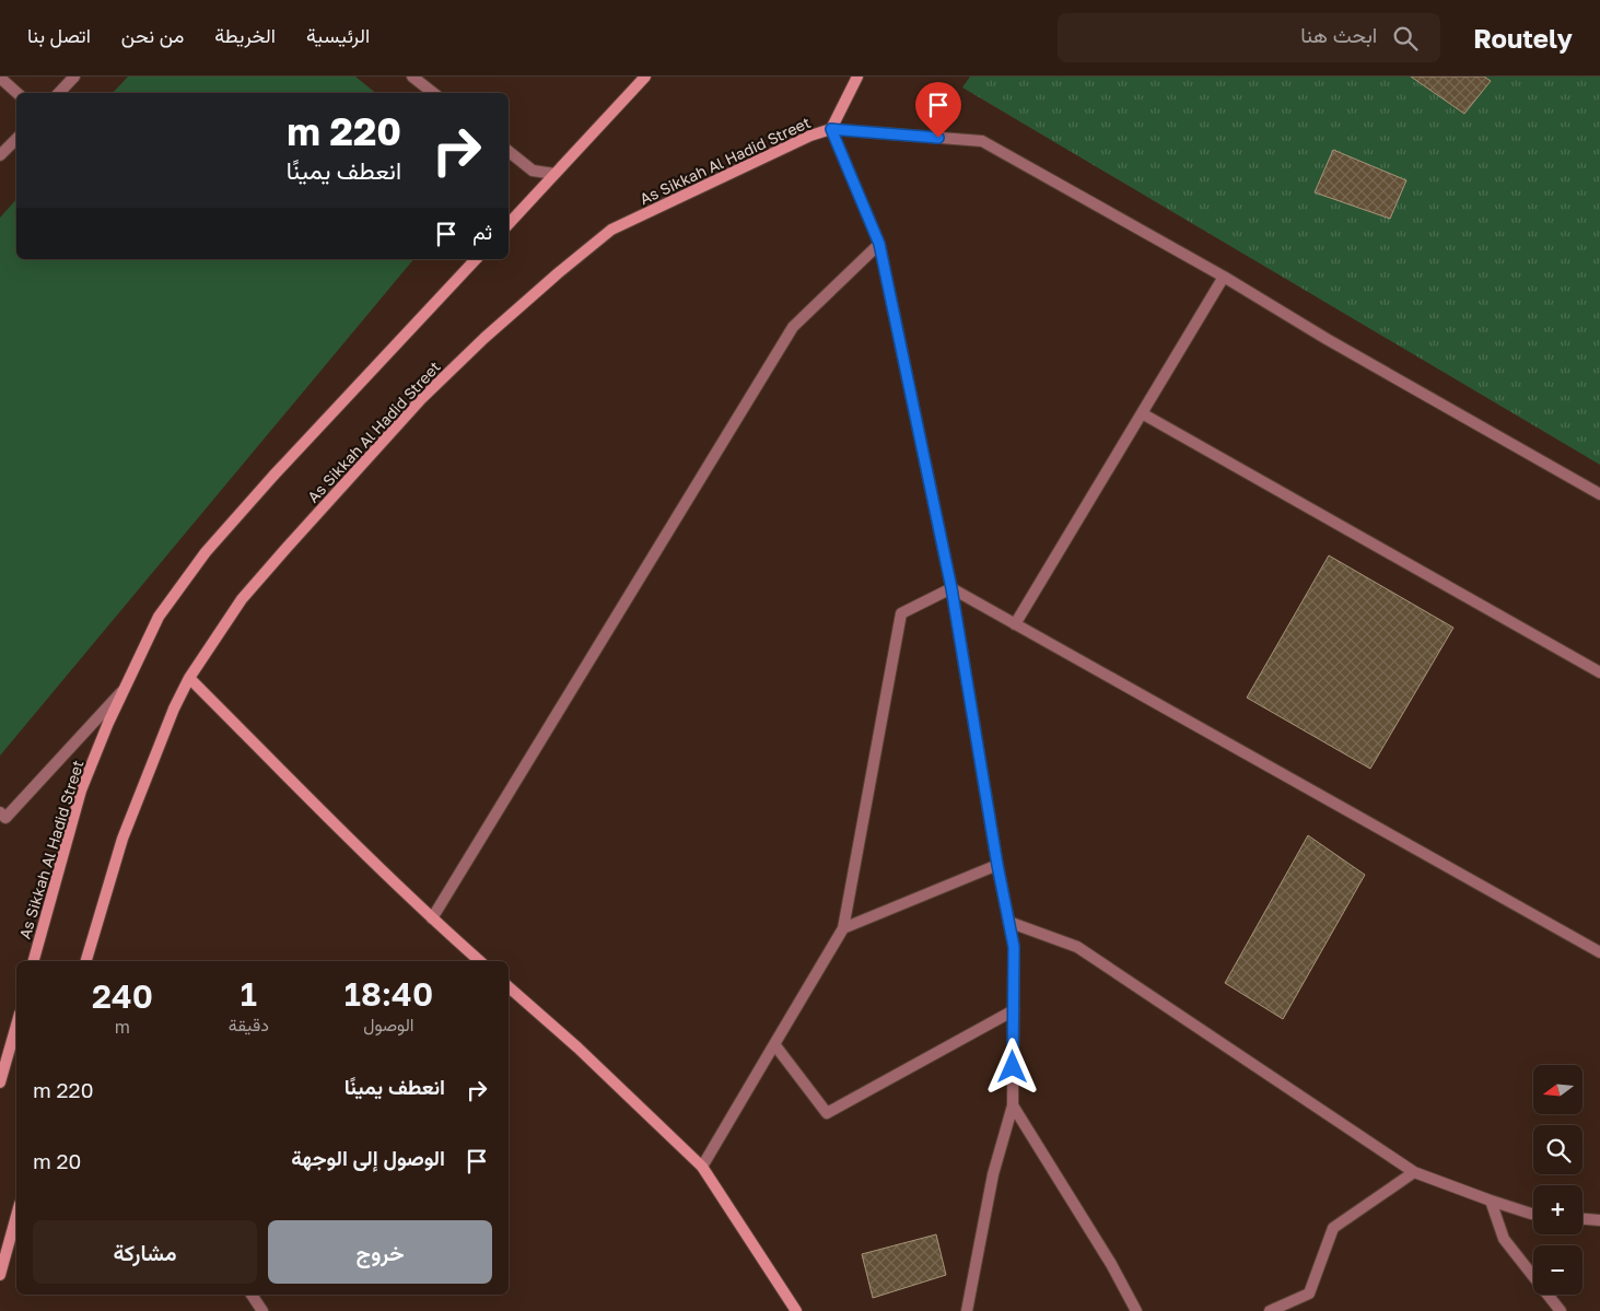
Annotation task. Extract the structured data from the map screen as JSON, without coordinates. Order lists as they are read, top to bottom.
{
  "streets": {
    "main road": ["As Sikkah Al Hadid Street"]
  },
  "north": "left",
  "page": {
    "header": "Routely",
    "search": "ابحث هنا",
    "nav": [
      "الرئيسية",
      "الخريطة",
      "من نحن",
      "اتصل بنا"
    ],
    "turn": ["220 m", "انعطف يمينًا"],
    "then": "ثم",
    "eta": [
      "18:40",
      "الوصول",
      "1",
      "دقيقة",
      "240",
      "m"
    ],
    "list": [
      {
        "name": "انعطف يمينًا",
        "value": "220 m"
      },
      {
        "name": "الوصول إلى الوجهة",
        "value": "20 m"
      }
    ],
    "map_buttons": ["+", "−"],
    "buttons": ["خروج", "مشاركة"]
  }
}
